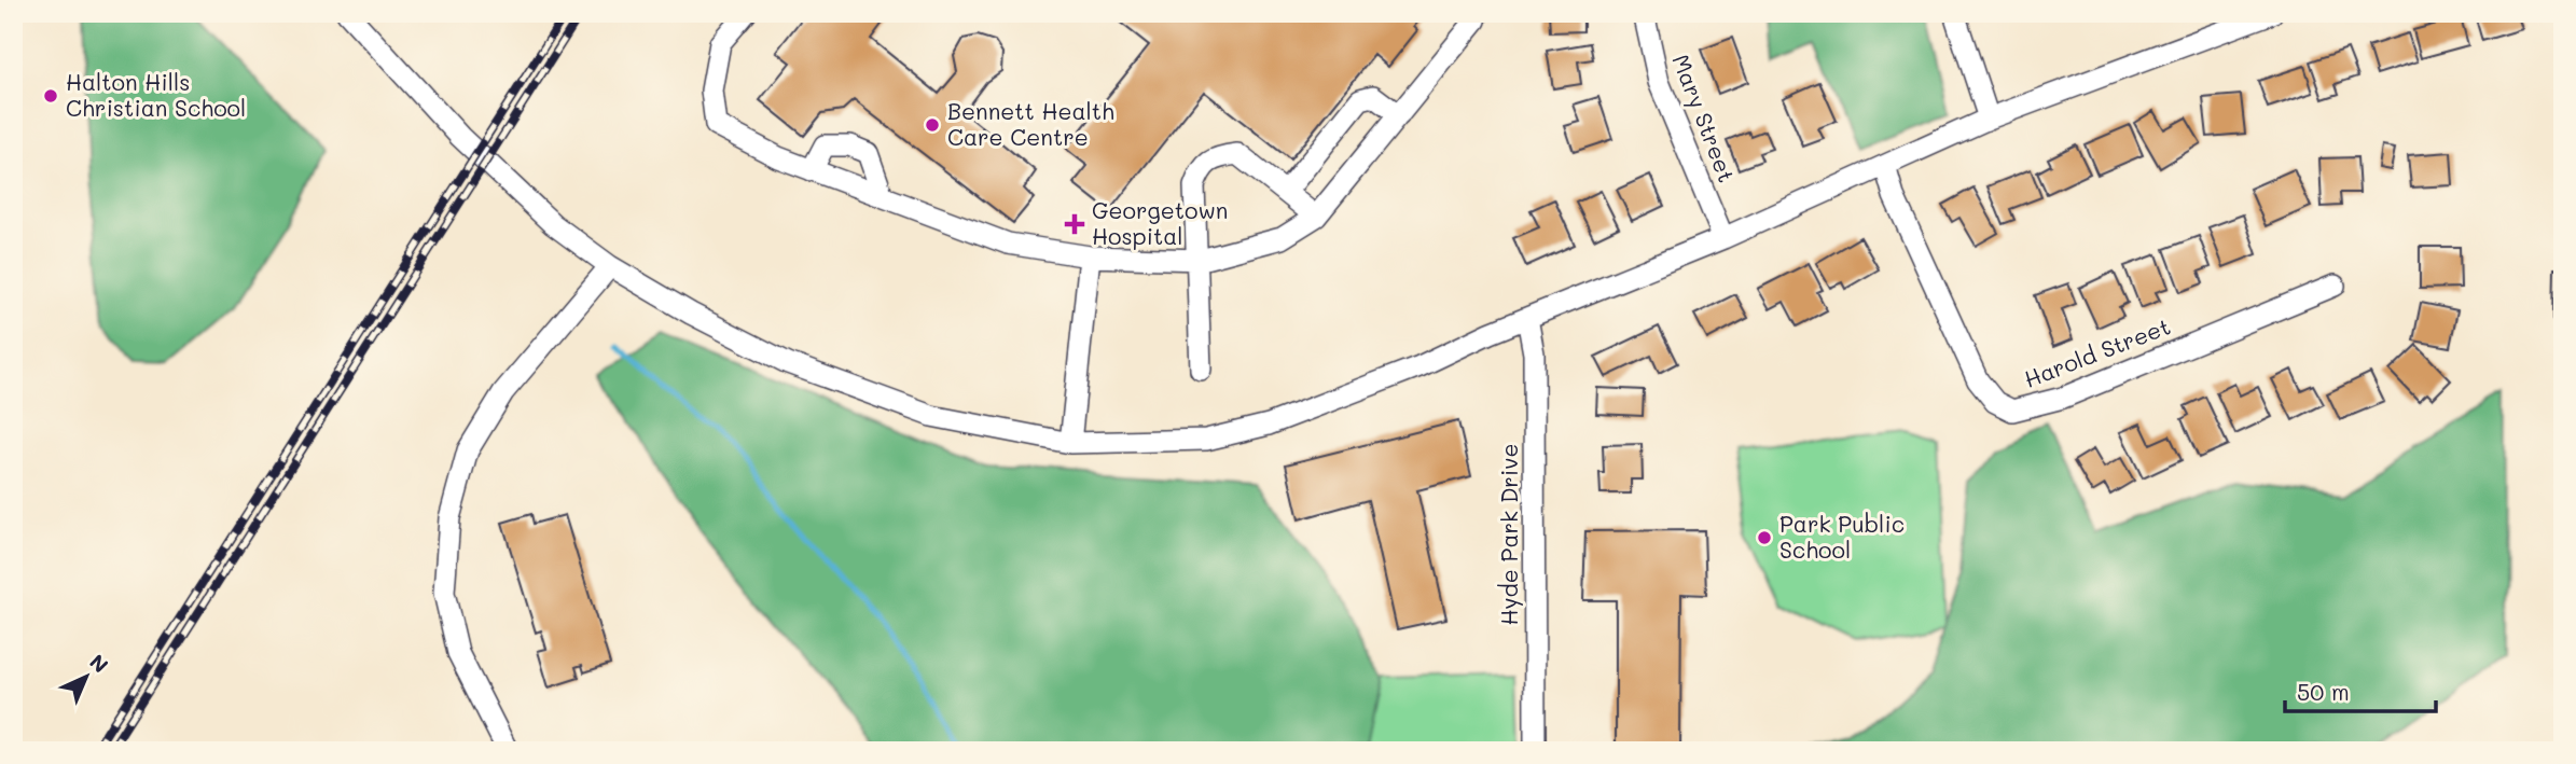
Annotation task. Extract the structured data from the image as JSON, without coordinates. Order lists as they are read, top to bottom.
{
  "streets": {
    "street": ["Mary Street", "Harold Street", "Hyde Park Drive"]
  },
  "places": {
    "other": ["Halton Hills Christian School", "Bennett Health Care Centre", "Park Public School"],
    "health": ["Georgetown Hospital"]
  },
  "scale_bar": "50 m",
  "north": "top right"
}
